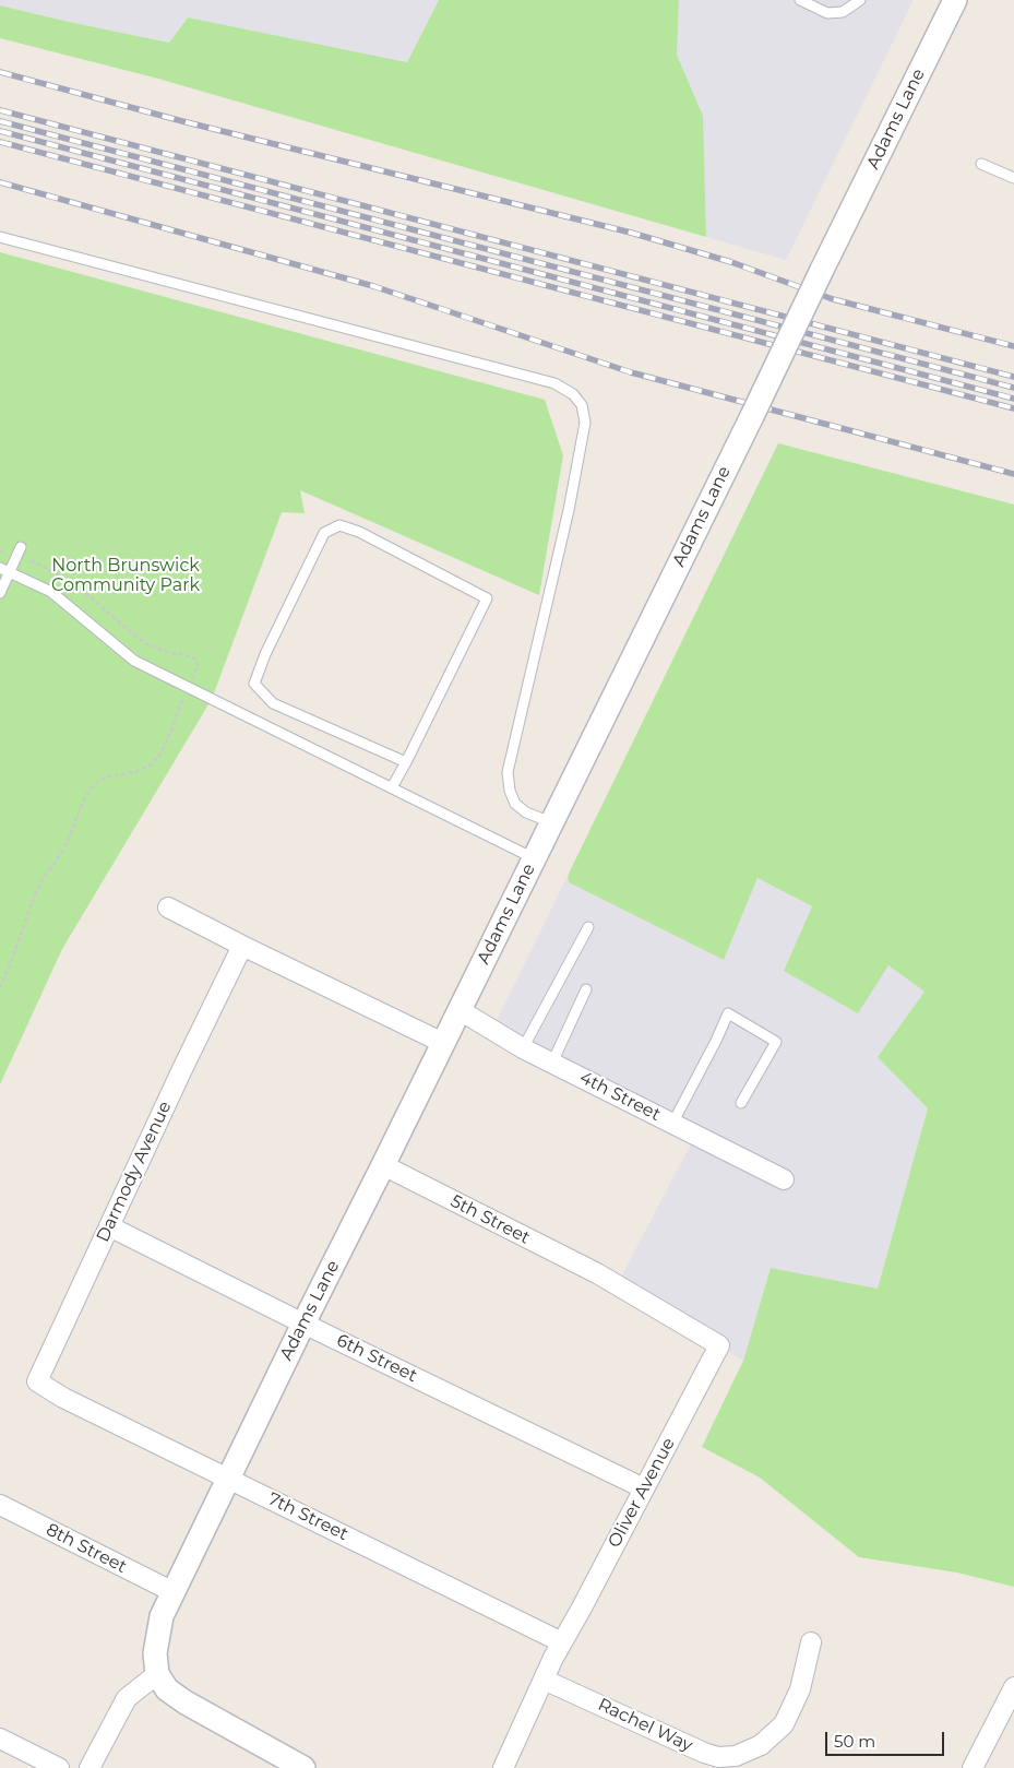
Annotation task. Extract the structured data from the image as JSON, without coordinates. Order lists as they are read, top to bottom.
{
  "streets": {
    "street": [
      "Adams Lane",
      "4th Street",
      "Darmody Avenue",
      "5th Street",
      "6th Street",
      "Oliver Avenue",
      "7th Street",
      "8th Street",
      "Rachel Way"
    ]
  },
  "crossings": [
    ["Adams Lane", "4th Street"],
    ["Adams Lane", "5th Street"],
    ["Adams Lane", "6th Street"],
    ["Adams Lane", "7th Street"],
    ["Adams Lane", "8th Street"],
    ["Darmody Avenue", "6th Street"],
    ["Darmody Avenue", "7th Street"],
    ["5th Street", "Oliver Avenue"],
    ["6th Street", "Oliver Avenue"],
    ["Oliver Avenue", "7th Street"],
    ["Oliver Avenue", "Rachel Way"]
  ],
  "parks": ["North Brunswick Community Park"],
  "scale_bar": "50 m"
}
